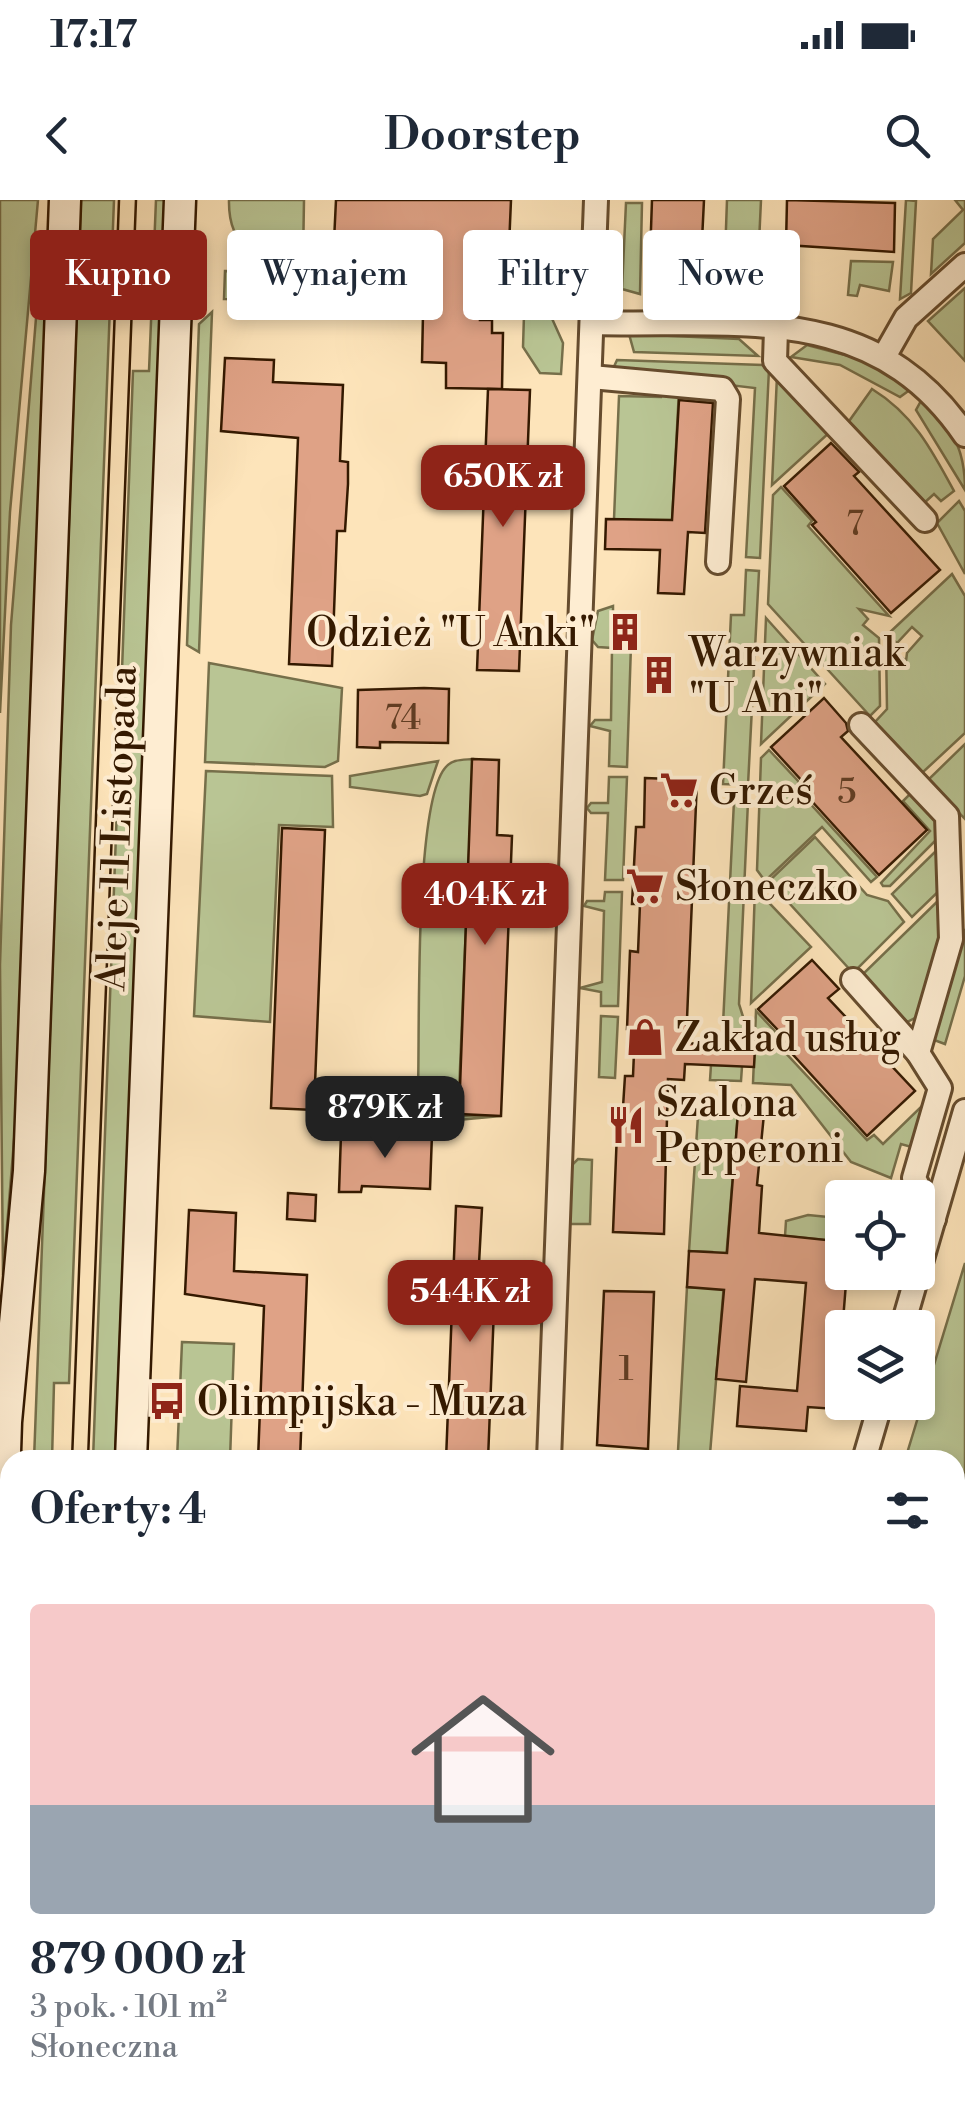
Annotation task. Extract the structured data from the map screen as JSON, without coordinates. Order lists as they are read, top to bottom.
{
  "streets": {
    "main road": ["Aleje 11 Listopada"]
  },
  "places": {
    "building": ["Odzież \"U Anki\"", "Warzywniak \"U Ani\""],
    "supermarket": ["Grześ", "Słoneczko"],
    "shop": ["Zakład usług"],
    "restaurant": ["Szalona Pepperoni"],
    "bus stop": ["Olimpijska - Muza"]
  },
  "house_numbers": [
    "7",
    "74",
    "5",
    "1"
  ],
  "page": {
    "status": "17:17",
    "header": "Doorstep",
    "chip": [
      "Kupno",
      "Wynajem",
      "Filtry",
      "Nowe"
    ],
    "price": [
      "650K zł",
      "404K zł",
      "879K zł",
      "544K zł"
    ],
    "heading": "Oferty: 4",
    "list": [
      {
        "name": "879 000 zł",
        "note": "3 pok. · 101 m² · Słoneczna"
      }
    ]
  }
}
